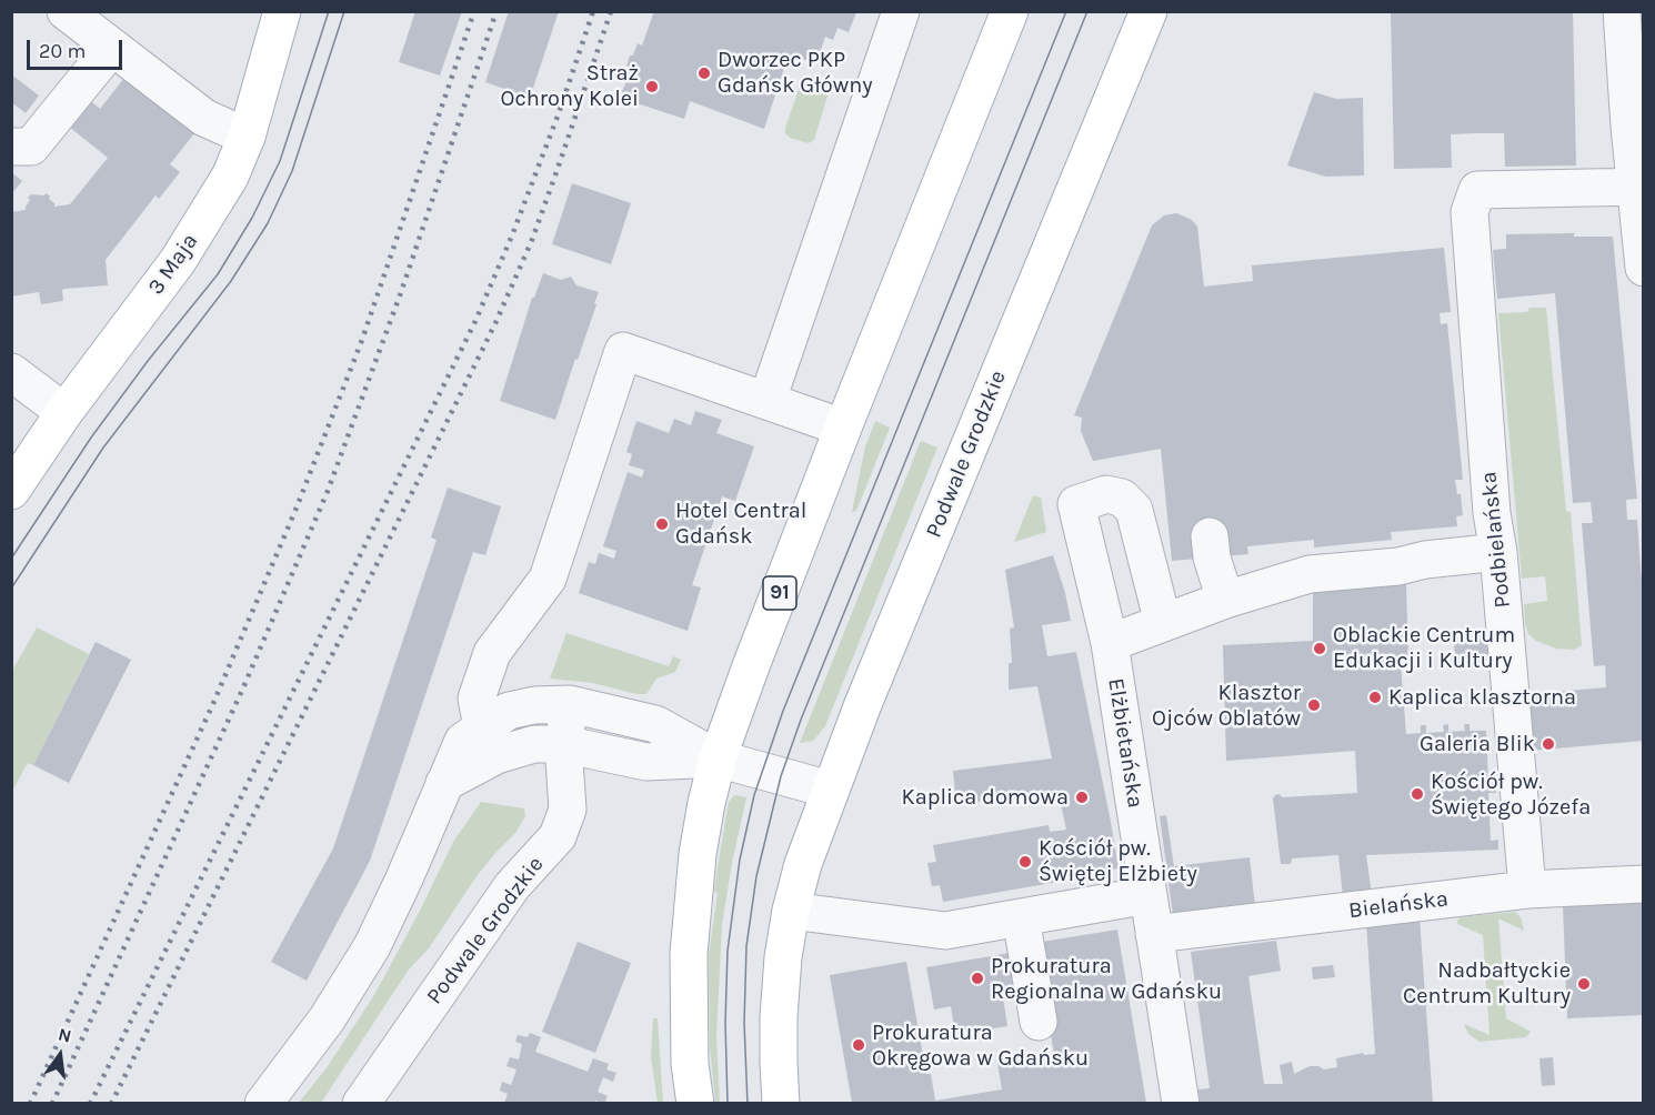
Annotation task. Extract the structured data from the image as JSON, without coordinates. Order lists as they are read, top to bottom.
{
  "streets": {
    "main road": ["3 Maja", "Podwale Grodzkie", "91"],
    "street": ["Podbielańska", "Elżbietańska", "Bielańska"]
  },
  "crossings": [
    ["Podbielańska", "Bielańska"],
    ["Elżbietańska", "Bielańska"]
  ],
  "places": [
    "Dworzec PKP Gdańsk Główny",
    "Straż Ochrony Kolei",
    "Hotel Central Gdańsk",
    "Oblackie Centrum Edukacji i Kultury",
    "Kaplica klasztorna",
    "Klasztor Ojców Oblatów",
    "Galeria Blik",
    "Kościół pw. Świętego Józefa",
    "Kaplica domowa",
    "Kościół pw. Świętej Elżbiety",
    "Prokuratura Regionalna w Gdańsku",
    "Nadbałtyckie Centrum Kultury",
    "Prokuratura Okręgowa w Gdańsku"
  ],
  "scale_bar": "20 m",
  "north": "top"
}
